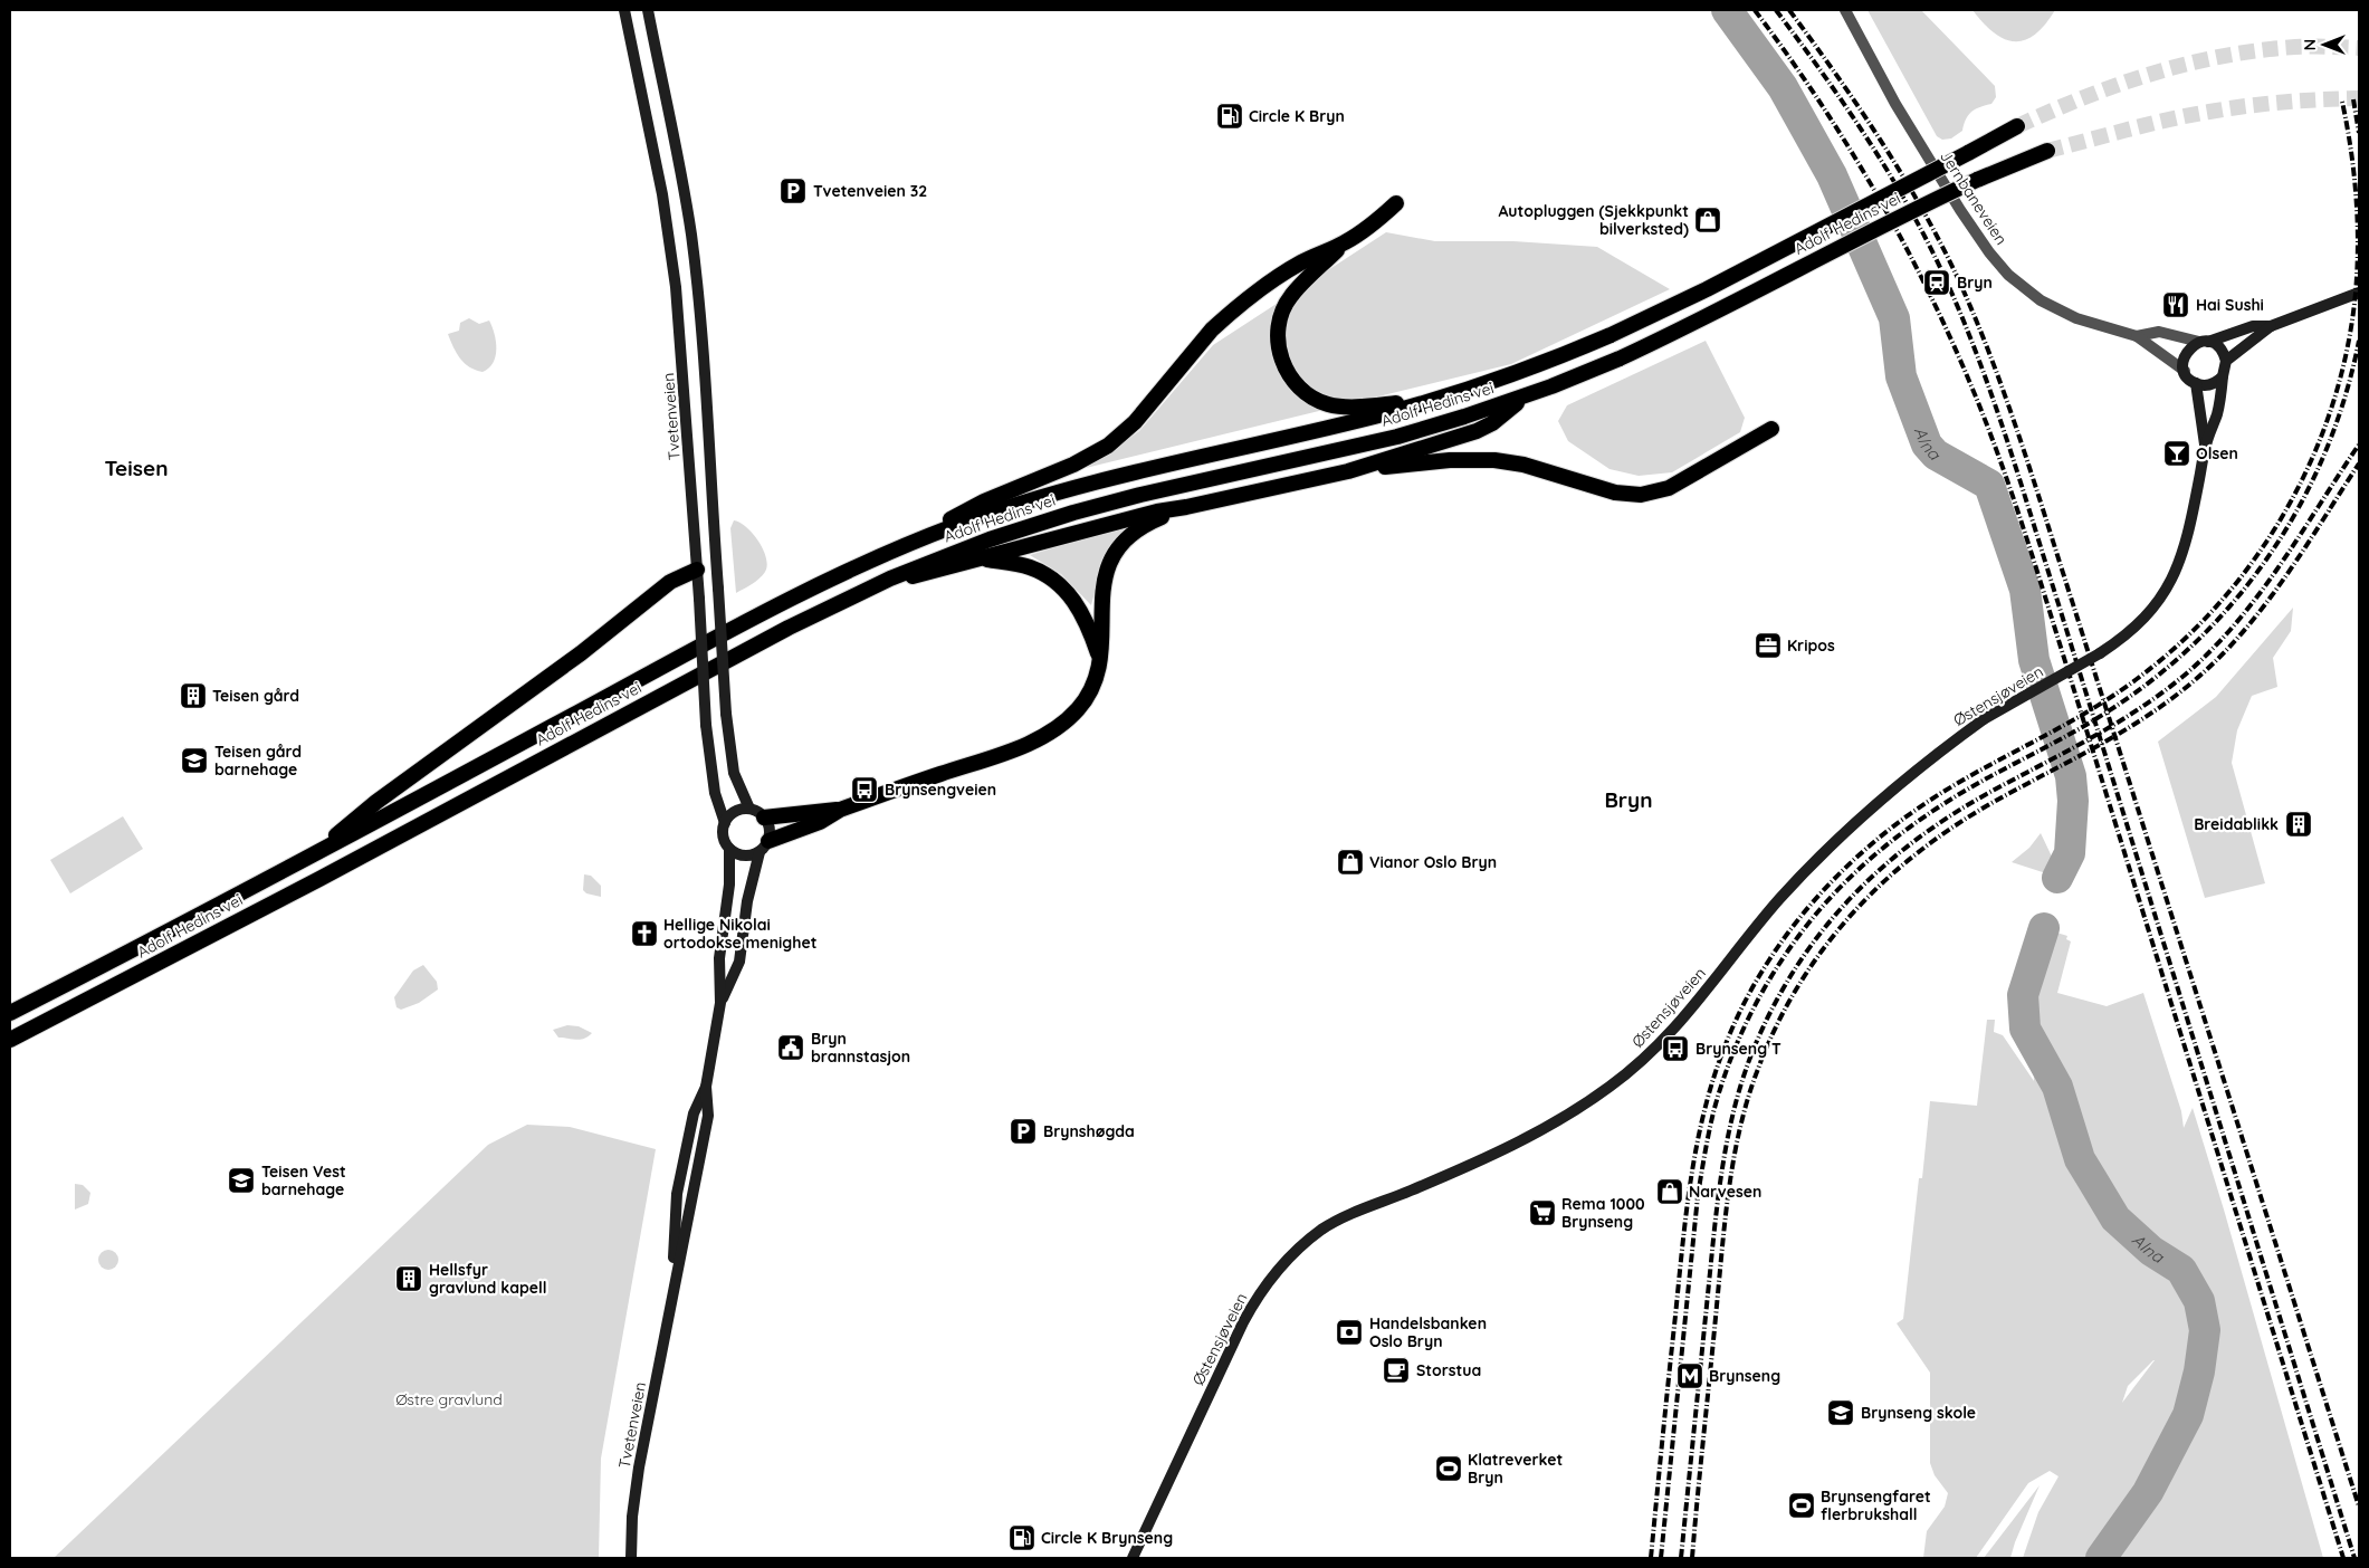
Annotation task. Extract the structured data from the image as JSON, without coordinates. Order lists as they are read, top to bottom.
{
  "streets": {
    "highway": ["Adolf Hedins vei"],
    "main road": ["Tvetenveien", "Østensjøveien"],
    "street": ["Jernbaneveien"]
  },
  "crossings": [
    ["Jernbaneveien", "Østensjøveien"]
  ],
  "districts": ["Teisen", "Bryn"],
  "water": ["Alna"],
  "parks": ["Østre gravlund"],
  "places": {
    "fuel station": ["Circle K Bryn", "Circle K Brynseng"],
    "parking": ["Tvetenveien 32", "Brynshøgda"],
    "shop": ["Autopluggen (Sjekkpunkt bilverksted)", "Vianor Oslo Bryn", "Narvesen"],
    "station": ["Bryn"],
    "restaurant": ["Hai Sushi"],
    "bar": ["Olsen"],
    "office": ["Kripos"],
    "building": ["Teisen gård", "Breidablikk", "Hellsfyr gravlund kapell"],
    "school or university": ["Teisen gård barnehage", "Teisen Vest barnehage", "Brynseng skole"],
    "bus stop": ["Brynsengveien", "Brynseng T"],
    "church": ["Hellige Nikolai ortodokse menighet"],
    "public building": ["Bryn brannstasjon"],
    "supermarket": ["Rema 1000 Brynseng"],
    "bank": ["Handelsbanken Oslo Bryn"],
    "cafe": ["Storstua"],
    "metro station": ["Brynseng"],
    "sports": ["Klatreverket Bryn", "Brynsengfaret flerbrukshall"]
  },
  "north": "left"
}
